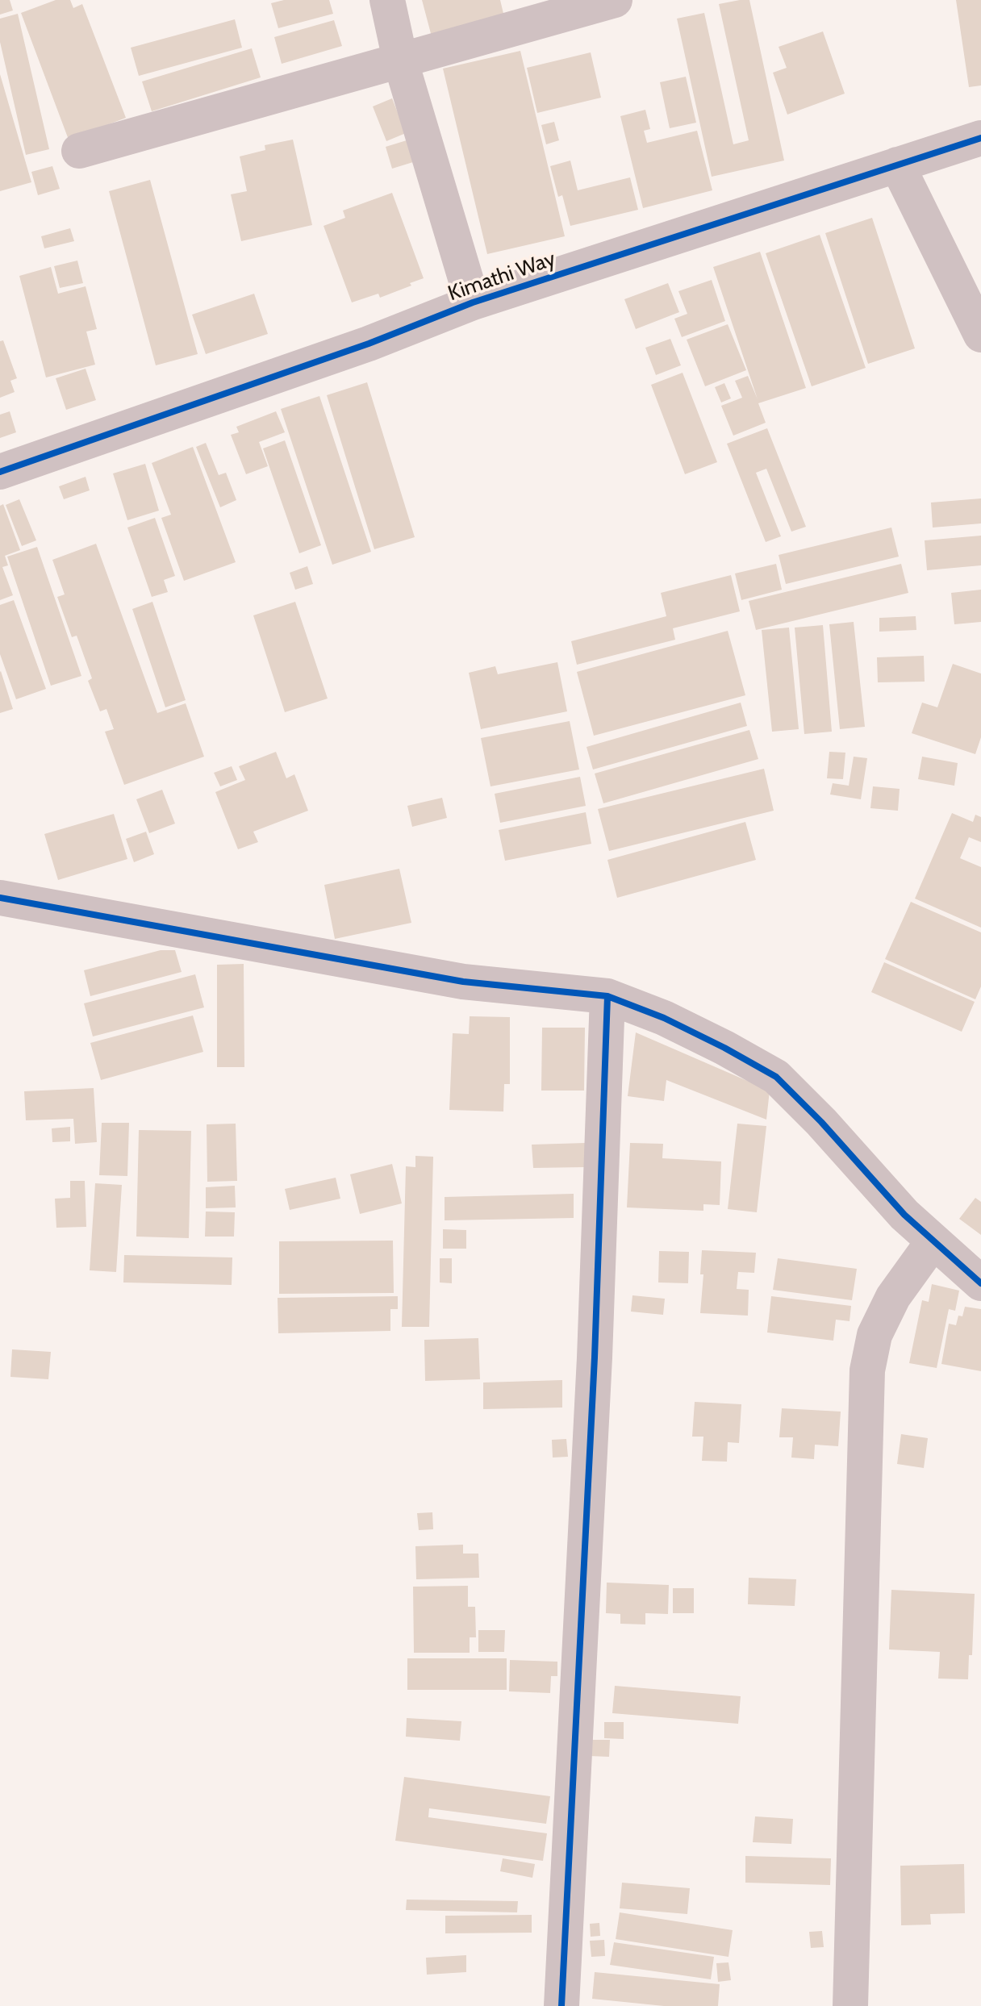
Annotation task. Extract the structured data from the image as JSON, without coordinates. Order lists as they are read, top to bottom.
{
  "streets": {
    "street": ["Kimathi Way"]
  }
}
